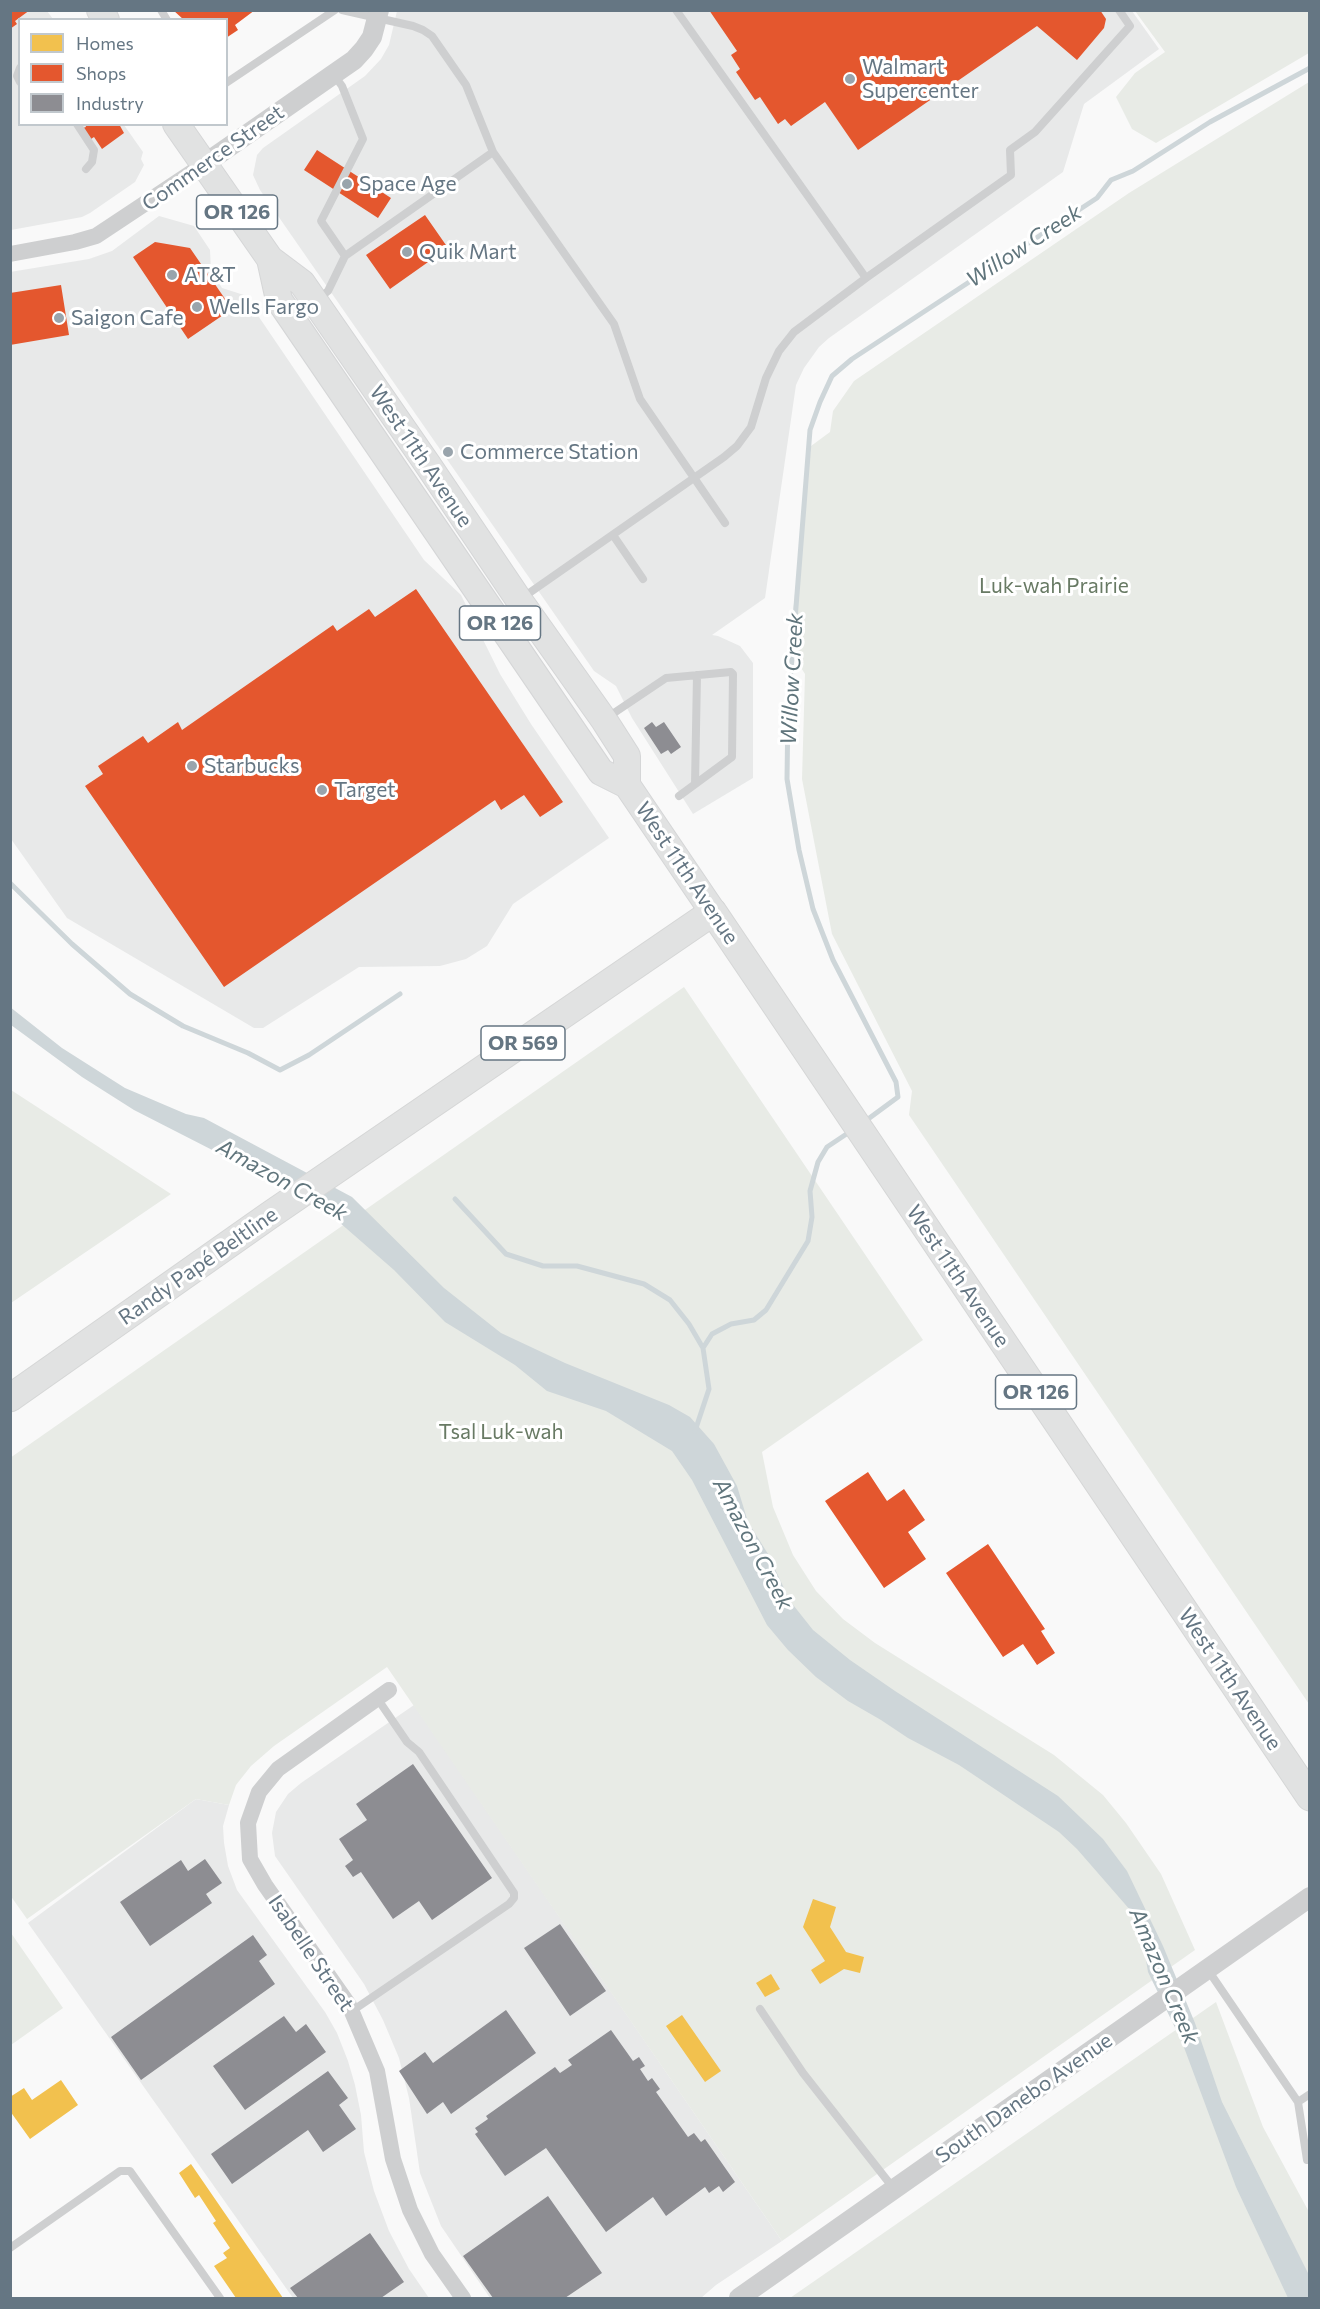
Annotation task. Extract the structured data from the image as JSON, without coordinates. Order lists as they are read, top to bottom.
{
  "streets": {
    "highway": [
      "OR 126",
      "West 11th Avenue",
      "OR 569",
      "Randy Papé Beltline"
    ],
    "street": ["Commerce Street", "Isabelle Street", "South Danebo Avenue"]
  },
  "crossings": [
    ["Commerce Street", "West 11th Avenue"],
    ["West 11th Avenue", "Randy Papé Beltline"]
  ],
  "water": ["Willow Creek", "Amazon Creek"],
  "parks": ["Luk-wah Prairie", "Tsal Luk-wah"],
  "places": [
    "Walmart Supercenter",
    "Space Age",
    "Quik Mart",
    "AT&T",
    "Wells Fargo",
    "Saigon Cafe",
    "Commerce Station",
    "Starbucks",
    "Target"
  ],
  "legend": ["Homes", "Shops", "Industry"]
}
